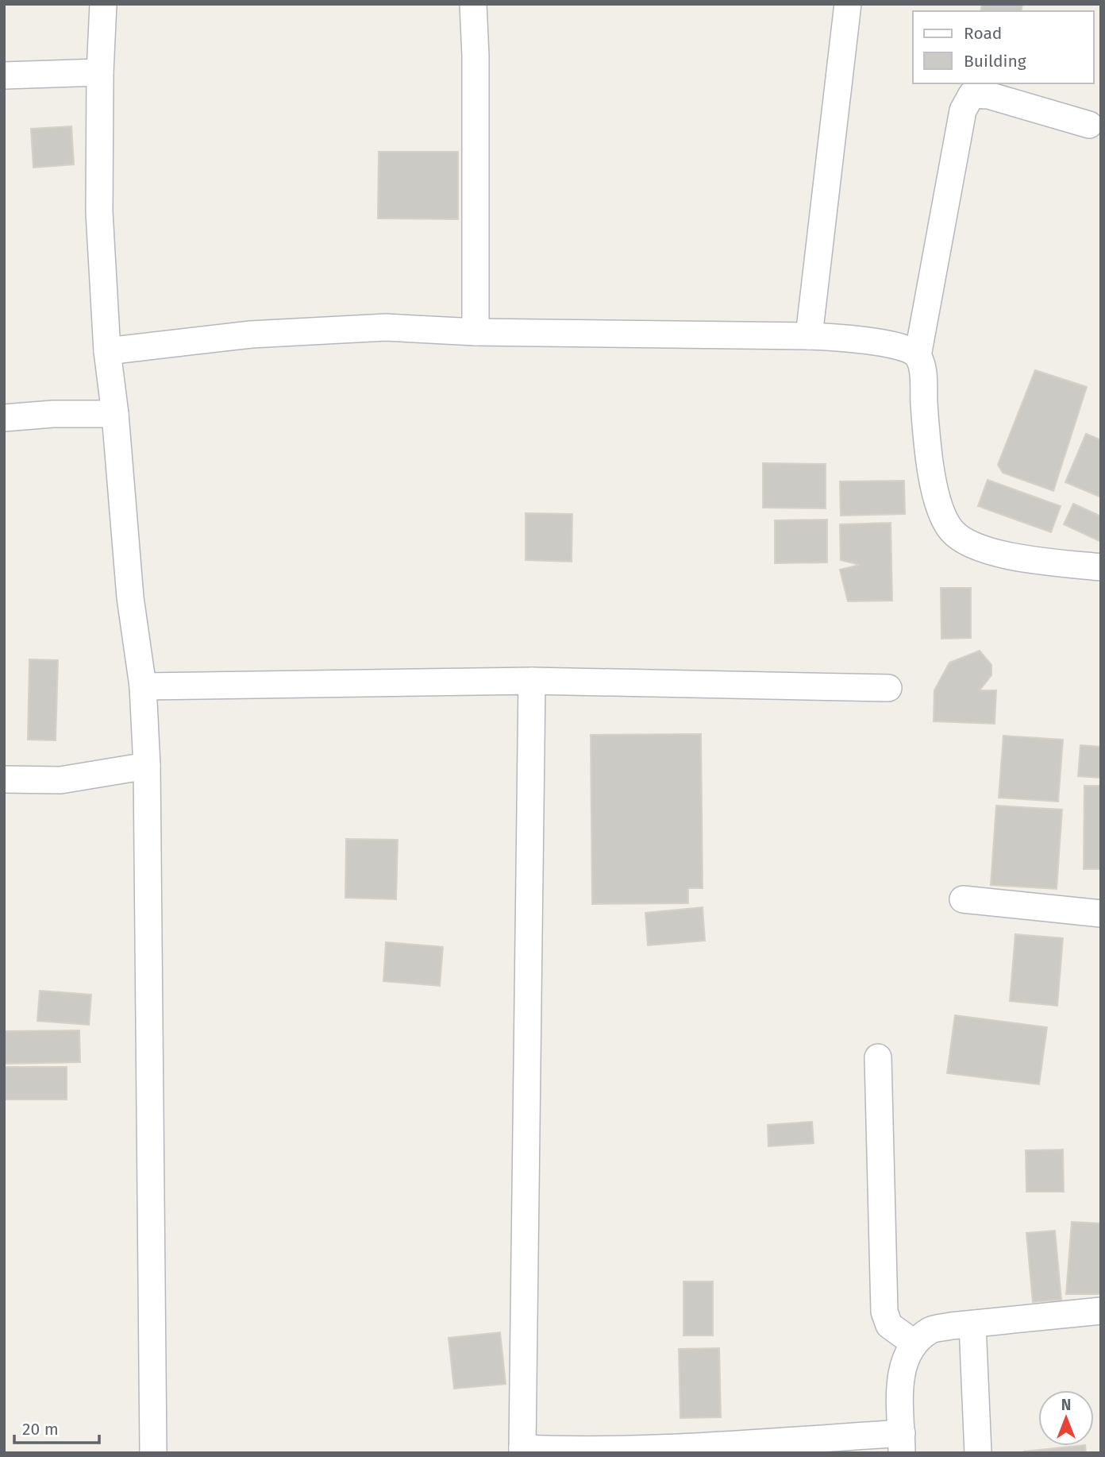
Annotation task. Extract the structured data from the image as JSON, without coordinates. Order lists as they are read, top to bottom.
{
  "legend": ["Road", "Building"],
  "scale_bar": "20 m",
  "north": "top"
}
